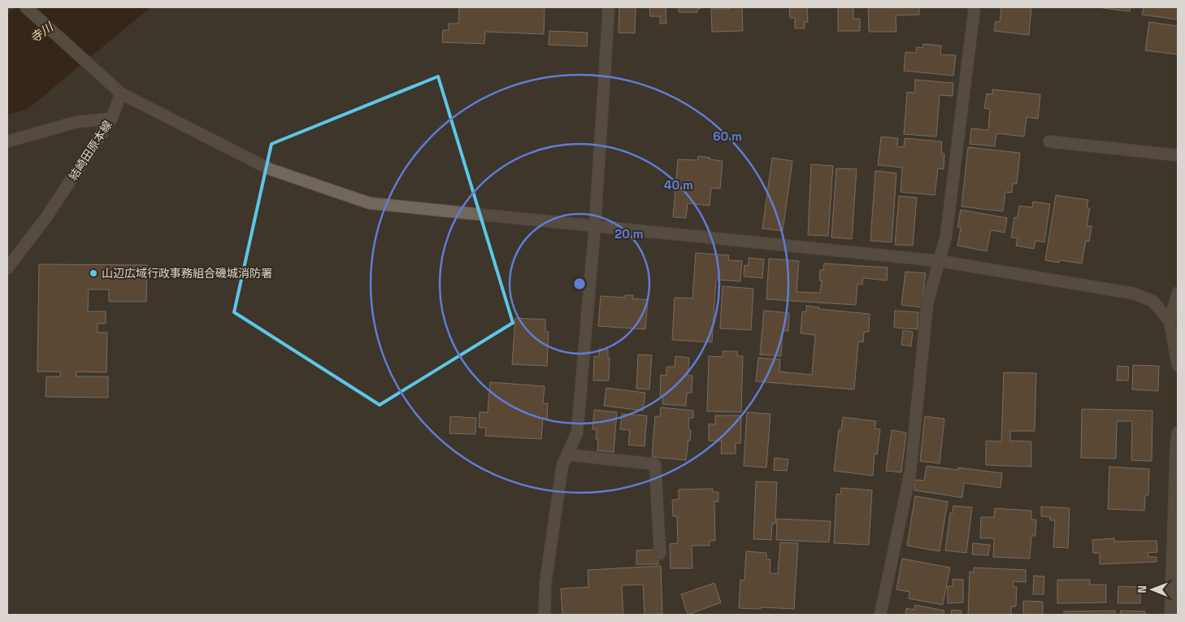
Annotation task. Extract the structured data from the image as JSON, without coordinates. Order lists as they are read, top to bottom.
{
  "streets": {
    "street": ["結崎田原本線"]
  },
  "water": ["寺川"],
  "places": ["山辺広域行政事務組合磯城消防署"],
  "north": "left",
  "rings": ["60 m", "40 m", "20 m"]
}
